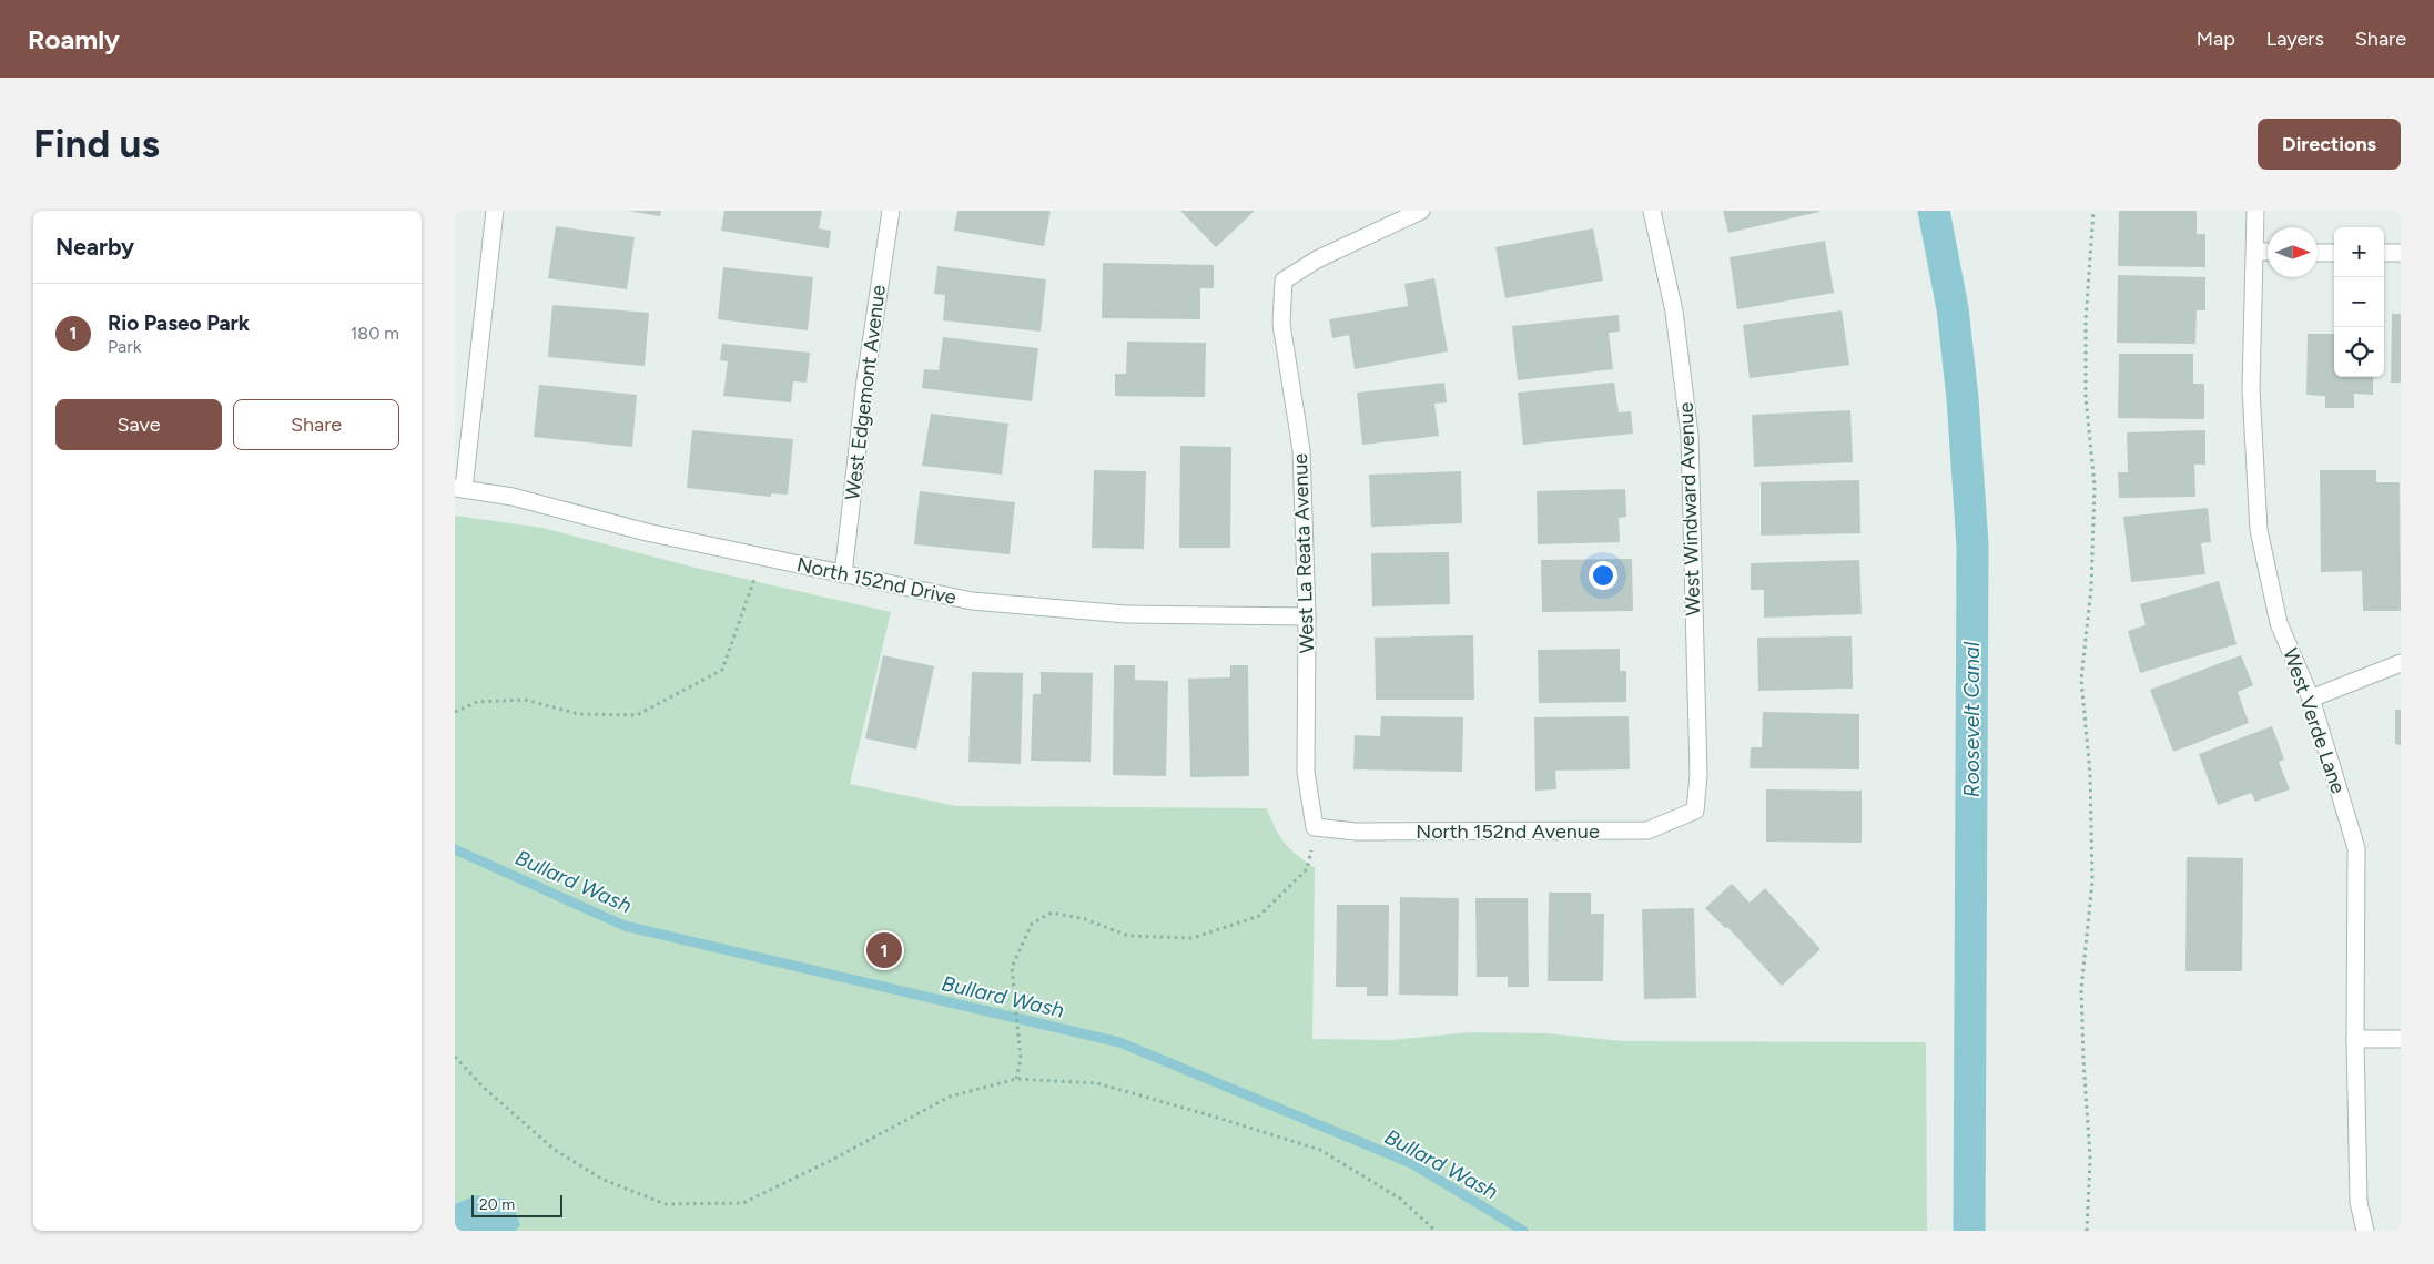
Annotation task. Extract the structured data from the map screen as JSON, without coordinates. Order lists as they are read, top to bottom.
{
  "streets": {
    "street": [
      "West Edgemont Avenue",
      "West Windward Avenue",
      "West La Reata Avenue",
      "North 152nd Drive",
      "West Verde Lane",
      "North 152nd Avenue"
    ]
  },
  "crossings": [
    ["West Edgemont Avenue", "North 152nd Drive"],
    ["West Windward Avenue", "North 152nd Avenue"],
    ["West La Reata Avenue", "North 152nd Drive"],
    ["West La Reata Avenue", "North 152nd Avenue"]
  ],
  "water": ["Roosevelt Canal", "Bullard Wash"],
  "scale_bar": "20 m",
  "north": "right",
  "page": {
    "header": "Roamly",
    "nav": ["Map", "Layers", "Share"],
    "buttons": [
      "Directions",
      ["Save", "Share"]
    ],
    "title": "Find us",
    "heading": "Nearby",
    "map_buttons": ["+", "−"],
    "list": [
      {
        "mark": "1",
        "name": "Rio Paseo Park",
        "note": "Park",
        "value": "180 m"
      }
    ],
    "pins": "1",
    "scale": "20 m"
  }
}
